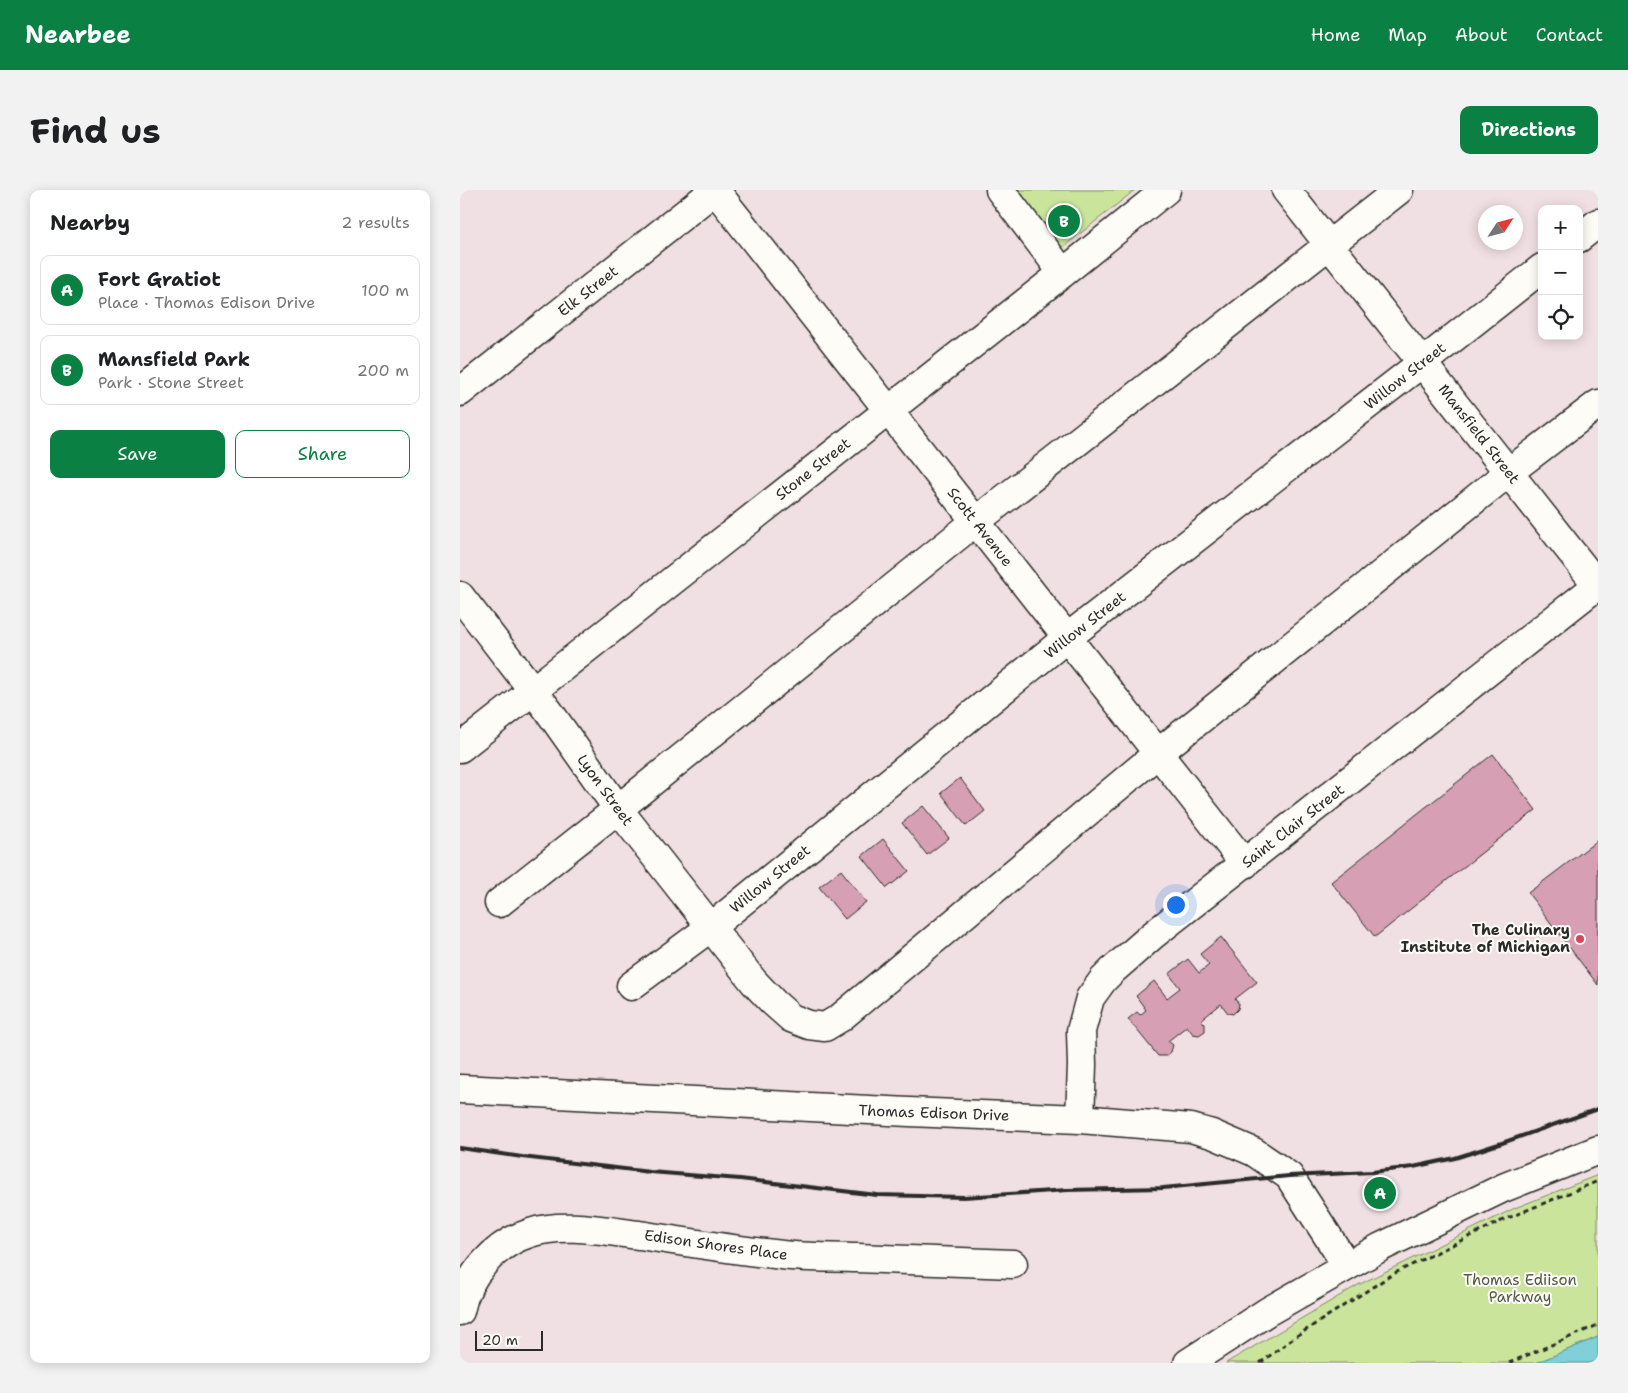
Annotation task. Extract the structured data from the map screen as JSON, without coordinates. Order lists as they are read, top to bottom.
{
  "streets": {
    "street": [
      "Elk Street",
      "Willow Street",
      "Mansfield Street",
      "Stone Street",
      "Scott Avenue",
      "Lyon Street",
      "Saint Clair Street",
      "Thomas Edison Drive",
      "Edison Shores Place"
    ]
  },
  "crossings": [
    ["Elk Street", "Scott Avenue"],
    ["Willow Street", "Mansfield Street"],
    ["Willow Street", "Scott Avenue"],
    ["Willow Street", "Lyon Street"],
    ["Mansfield Street", "Saint Clair Street"],
    ["Stone Street", "Scott Avenue"],
    ["Stone Street", "Lyon Street"],
    ["Scott Avenue", "Lyon Street"],
    ["Scott Avenue", "Saint Clair Street"],
    ["Saint Clair Street", "Thomas Edison Drive"]
  ],
  "parks": ["Thomas Ediison Parkway"],
  "places": ["The Culinary Institute of Michigan"],
  "scale_bar": "20 m",
  "north": "top right",
  "page": {
    "header": "Nearbee",
    "nav": [
      "Home",
      "Map",
      "About",
      "Contact"
    ],
    "buttons": [
      "Directions",
      ["Save", "Share"]
    ],
    "title": "Find us",
    "heading": ["Nearby", "2 results"],
    "pins": ["B", "A"],
    "map_buttons": ["+", "−"],
    "list": [
      {
        "mark": "A",
        "name": "Fort Gratiot",
        "note": "Place · Thomas Edison Drive",
        "value": "100 m"
      },
      {
        "mark": "B",
        "name": "Mansfield Park",
        "note": "Park · Stone Street",
        "value": "200 m"
      }
    ],
    "scale": "20 m"
  }
}
